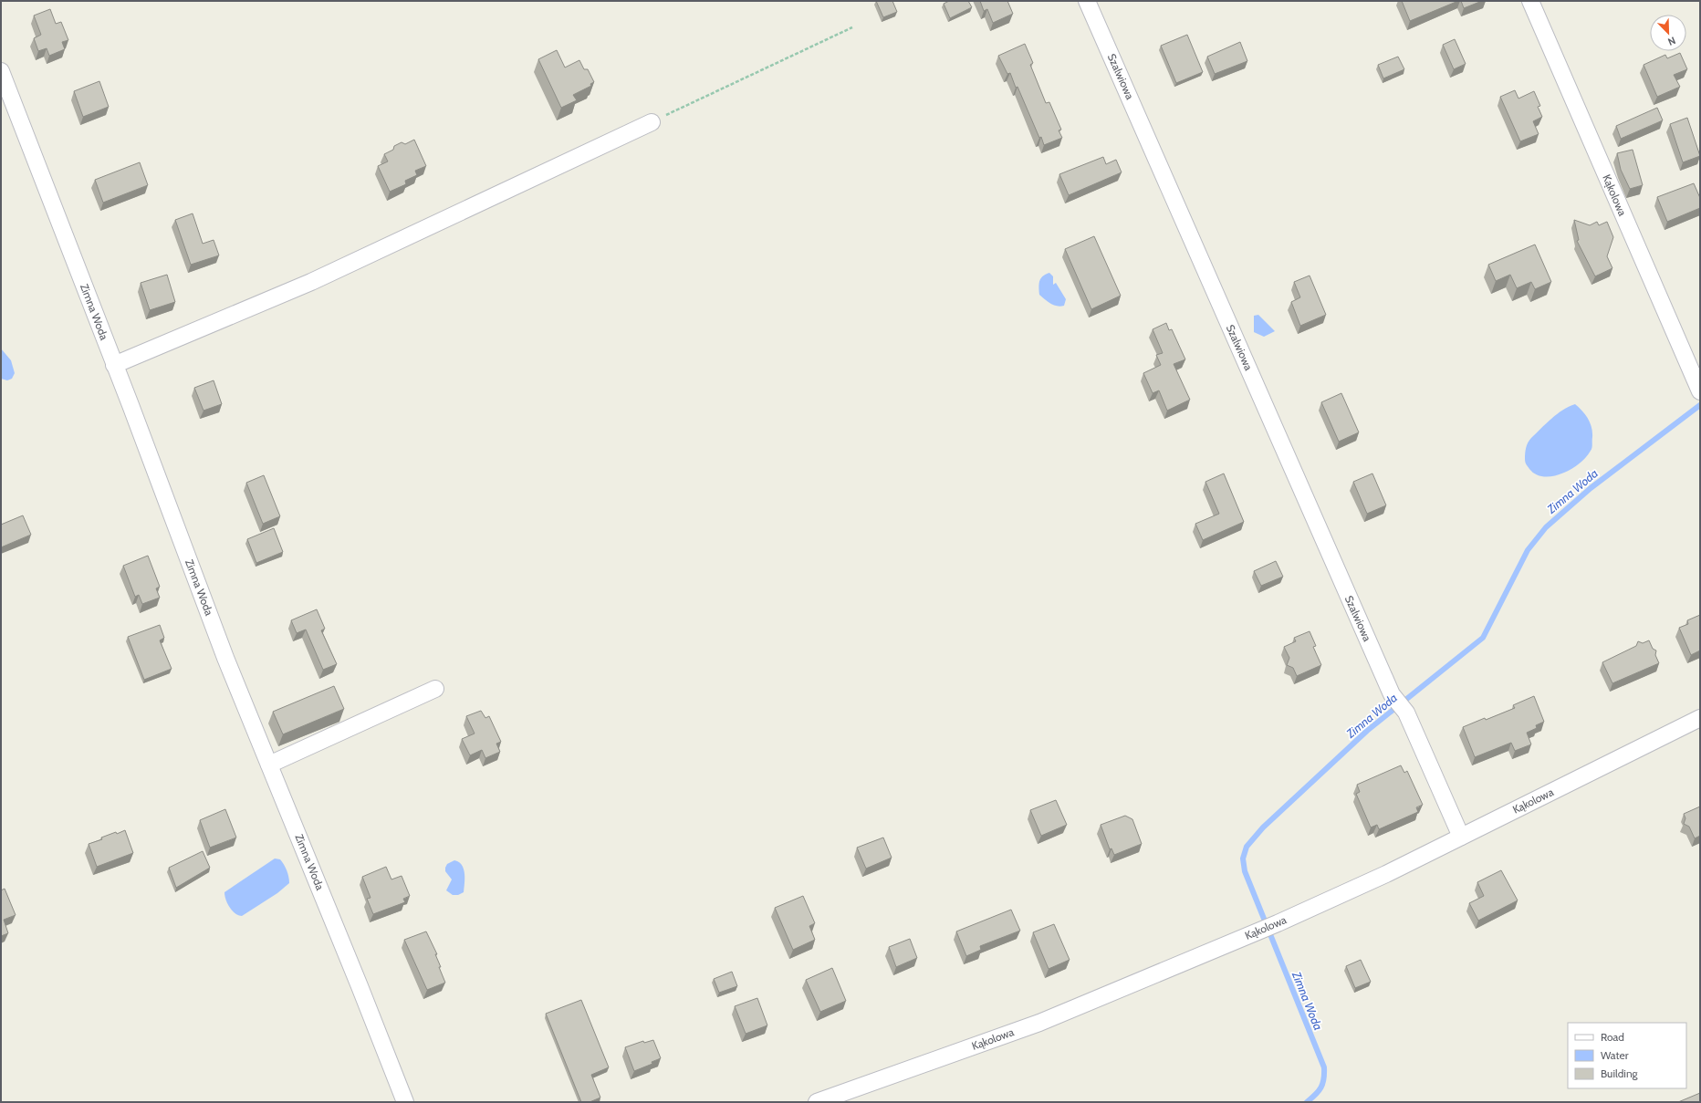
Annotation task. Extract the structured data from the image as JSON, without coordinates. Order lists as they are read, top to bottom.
{
  "streets": {
    "street": ["Szałwiowa", "Kąkolowa", "Zimna Woda"]
  },
  "crossings": [
    ["Szałwiowa", "Kąkolowa"]
  ],
  "water": ["Zimna Woda"],
  "legend": ["Road", "Water", "Building"],
  "north": "bottom right"
}
